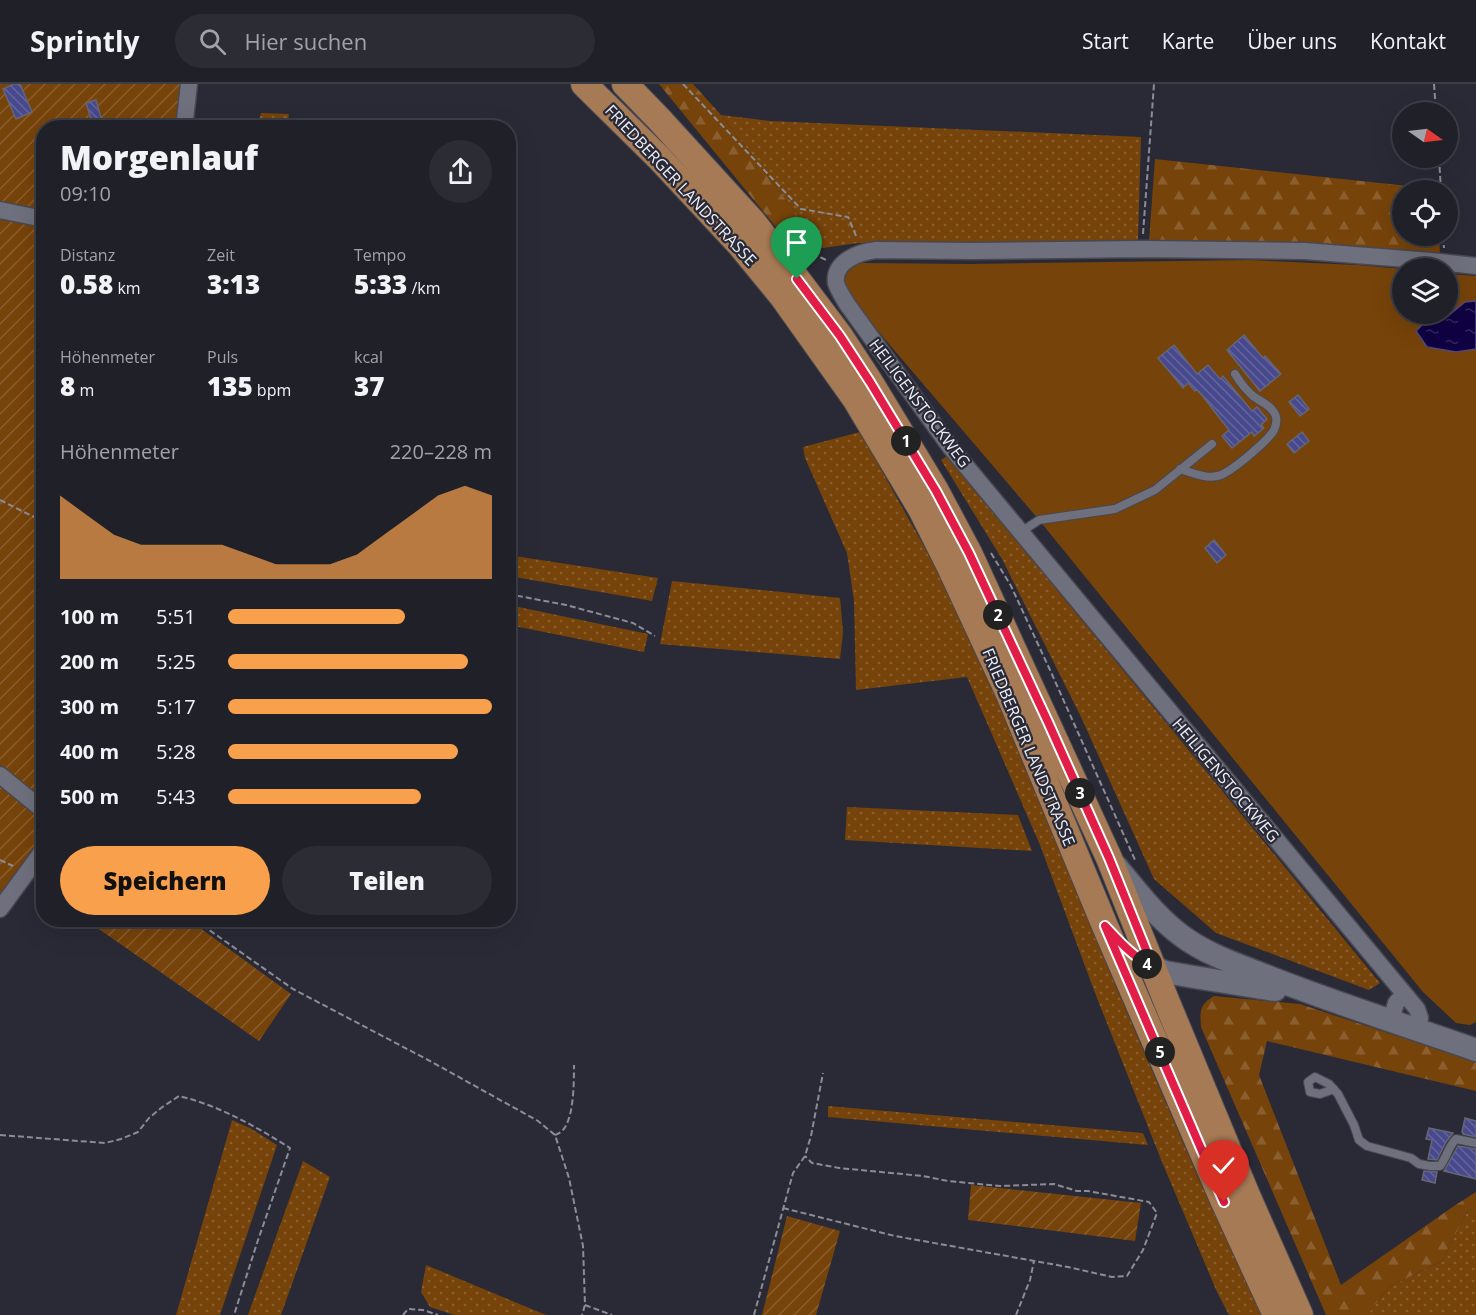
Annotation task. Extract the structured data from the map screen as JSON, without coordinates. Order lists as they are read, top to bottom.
{
  "streets": {
    "main road": ["FRIEDBERGER LANDSTRASSE"],
    "street": ["HEILIGENSTOCKWEG"]
  },
  "crossings": [
    ["FRIEDBERGER LANDSTRASSE", "HEILIGENSTOCKWEG"]
  ],
  "north": "right",
  "page": {
    "header": "Sprintly",
    "search": "Hier suchen",
    "nav": [
      "Start",
      "Karte",
      "Über uns",
      "Kontakt"
    ],
    "heading": ["Morgenlauf", "09:10"],
    "stats": [
      ["Distanz", "0.58 km"],
      ["Zeit", "3:13"],
      ["Tempo", "5:33 /km"],
      ["Höhenmeter", "8 m"],
      ["Puls", "135 bpm"],
      ["kcal", "37"]
    ],
    "pins": [
      "1",
      "2",
      "3",
      "4",
      "5"
    ],
    "chart": ["Höhenmeter", "220–228 m"],
    "list": [
      {
        "name": "100 m",
        "note": "5:51"
      },
      {
        "name": "200 m",
        "note": "5:25"
      },
      {
        "name": "300 m",
        "note": "5:17"
      },
      {
        "name": "400 m",
        "note": "5:28"
      },
      {
        "name": "500 m",
        "note": "5:43"
      }
    ],
    "buttons": ["Speichern", "Teilen"]
  }
}
